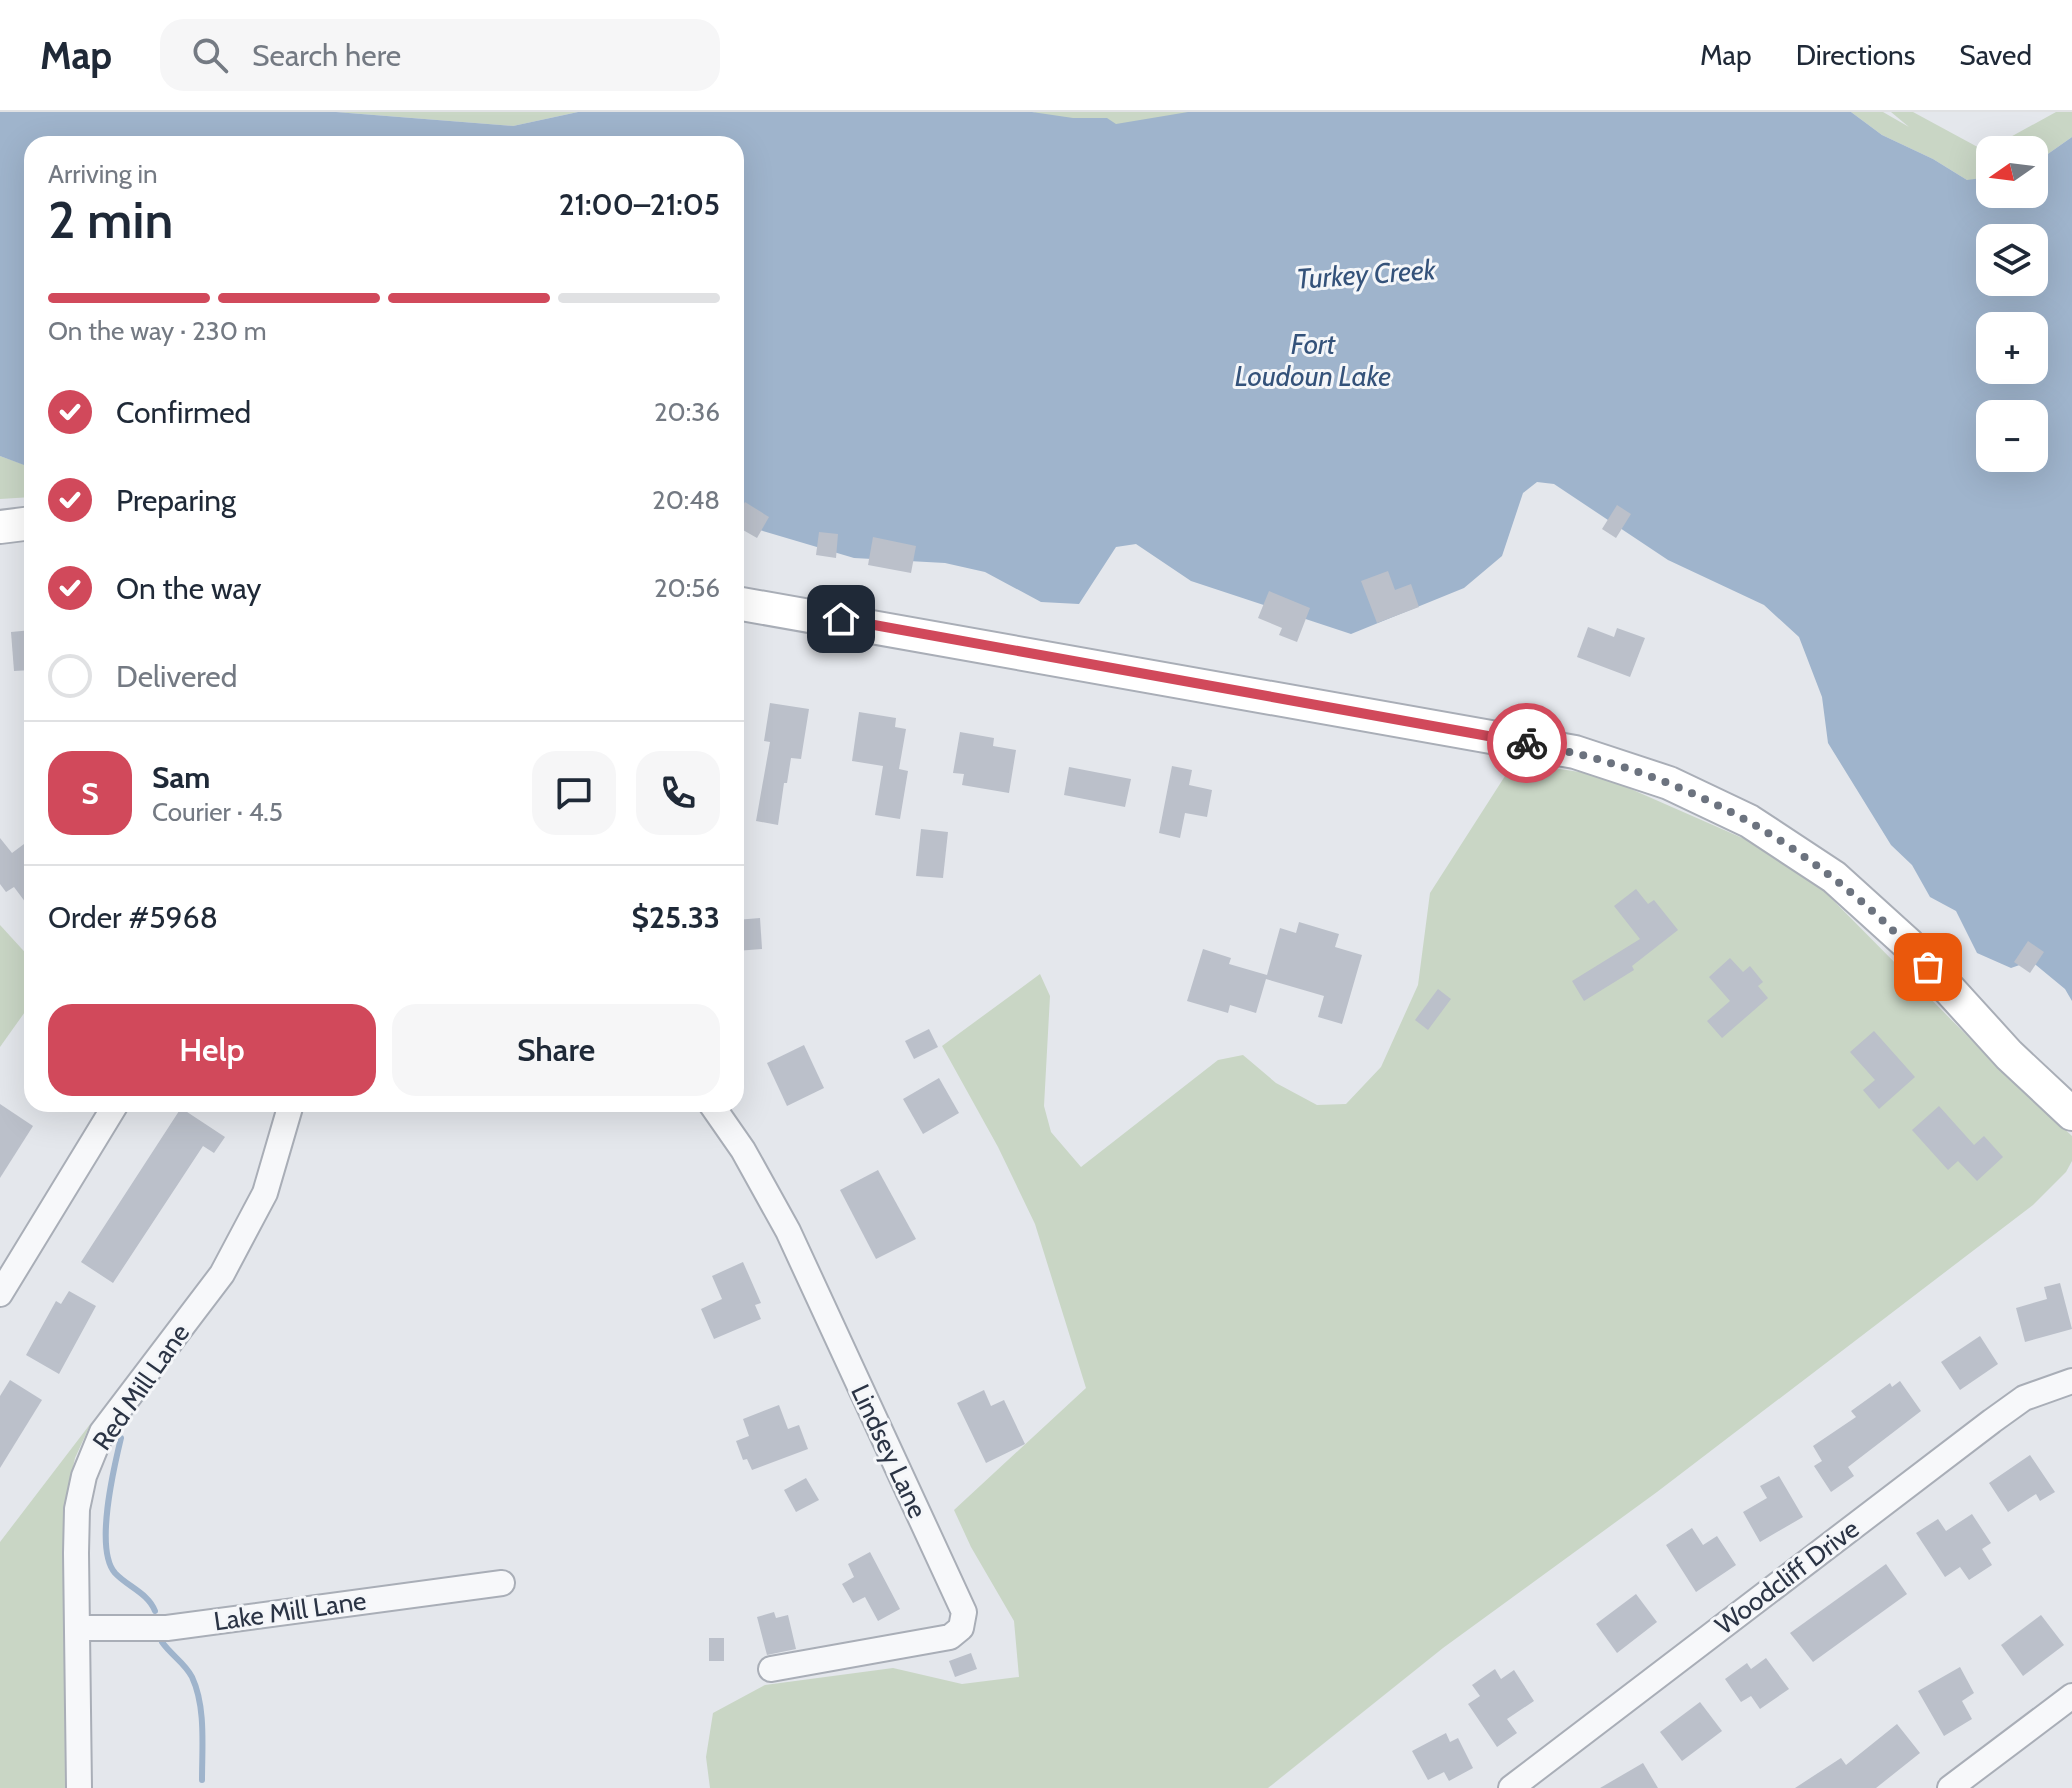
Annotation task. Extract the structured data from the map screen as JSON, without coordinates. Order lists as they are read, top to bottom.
{
  "streets": {
    "street": [
      "Red Mill Lane",
      "Lindsey Lane",
      "Woodcliff Drive",
      "Lake Mill Lane"
    ]
  },
  "crossings": [
    ["Red Mill Lane", "Lake Mill Lane"]
  ],
  "water": ["Turkey Creek", "Fort Loudoun Lake"],
  "north": "left",
  "page": {
    "header": "Map",
    "search": "Search here",
    "nav": ["Map", "Directions", "Saved"],
    "map_buttons": ["+", "−"],
    "heading": ["2 min", "Arriving in", "21:00–21:05"],
    "panel": [
      "Sam",
      "Courier · 4.5",
      "Order #5968",
      "$25.33"
    ],
    "bar": "On the way · 230 m",
    "list": [
      ["Confirmed", "20:36"],
      ["Preparing", "20:48"],
      ["On the way", "20:56"],
      "Delivered"
    ],
    "round": "S",
    "buttons": ["Help", "Share"]
  }
}
